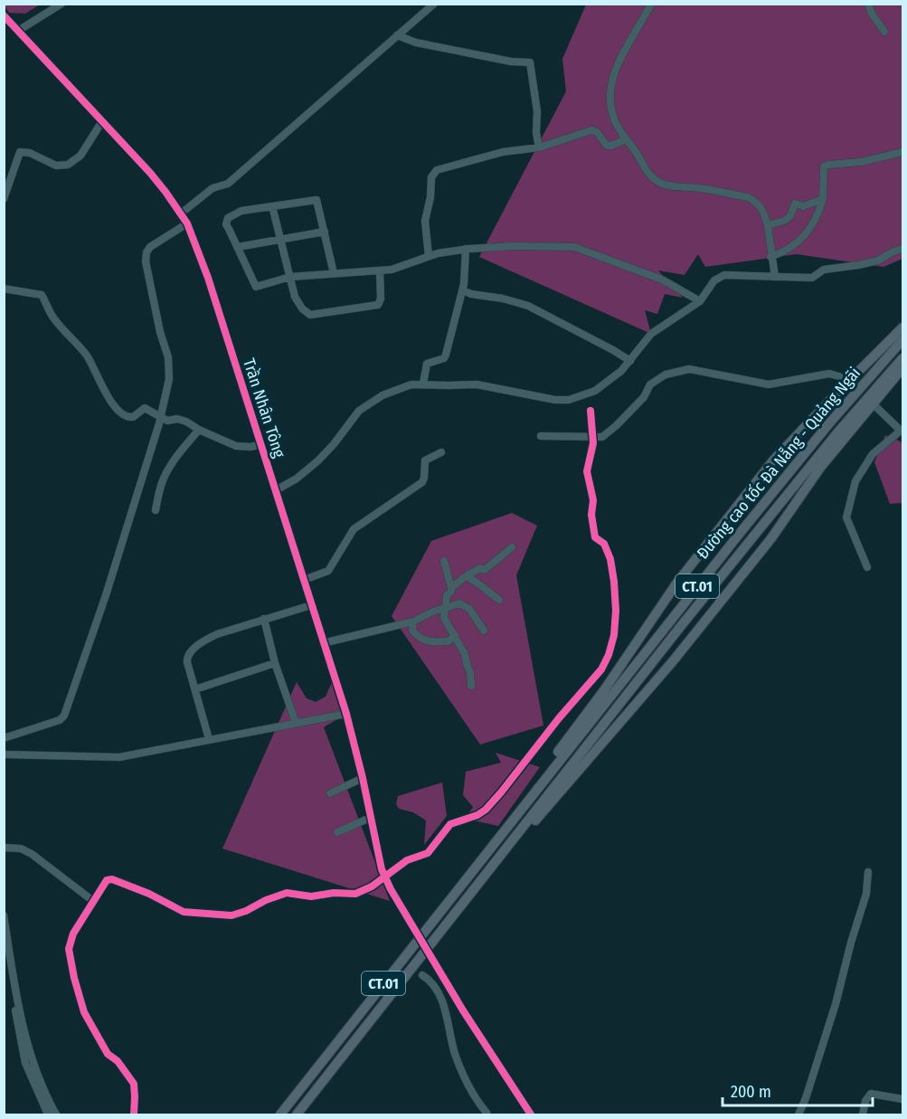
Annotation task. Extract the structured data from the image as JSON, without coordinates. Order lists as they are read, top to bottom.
{
  "streets": {
    "highway": ["Đường cao tốc Đà Nẵng - Quảng Ngãi", "CT.01"],
    "street": ["Trần Nhân Tông"]
  },
  "crossings": [
    ["Đường cao tốc Đà Nẵng - Quảng Ngãi", "CT.01"]
  ],
  "scale_bar": "200 m"
}
